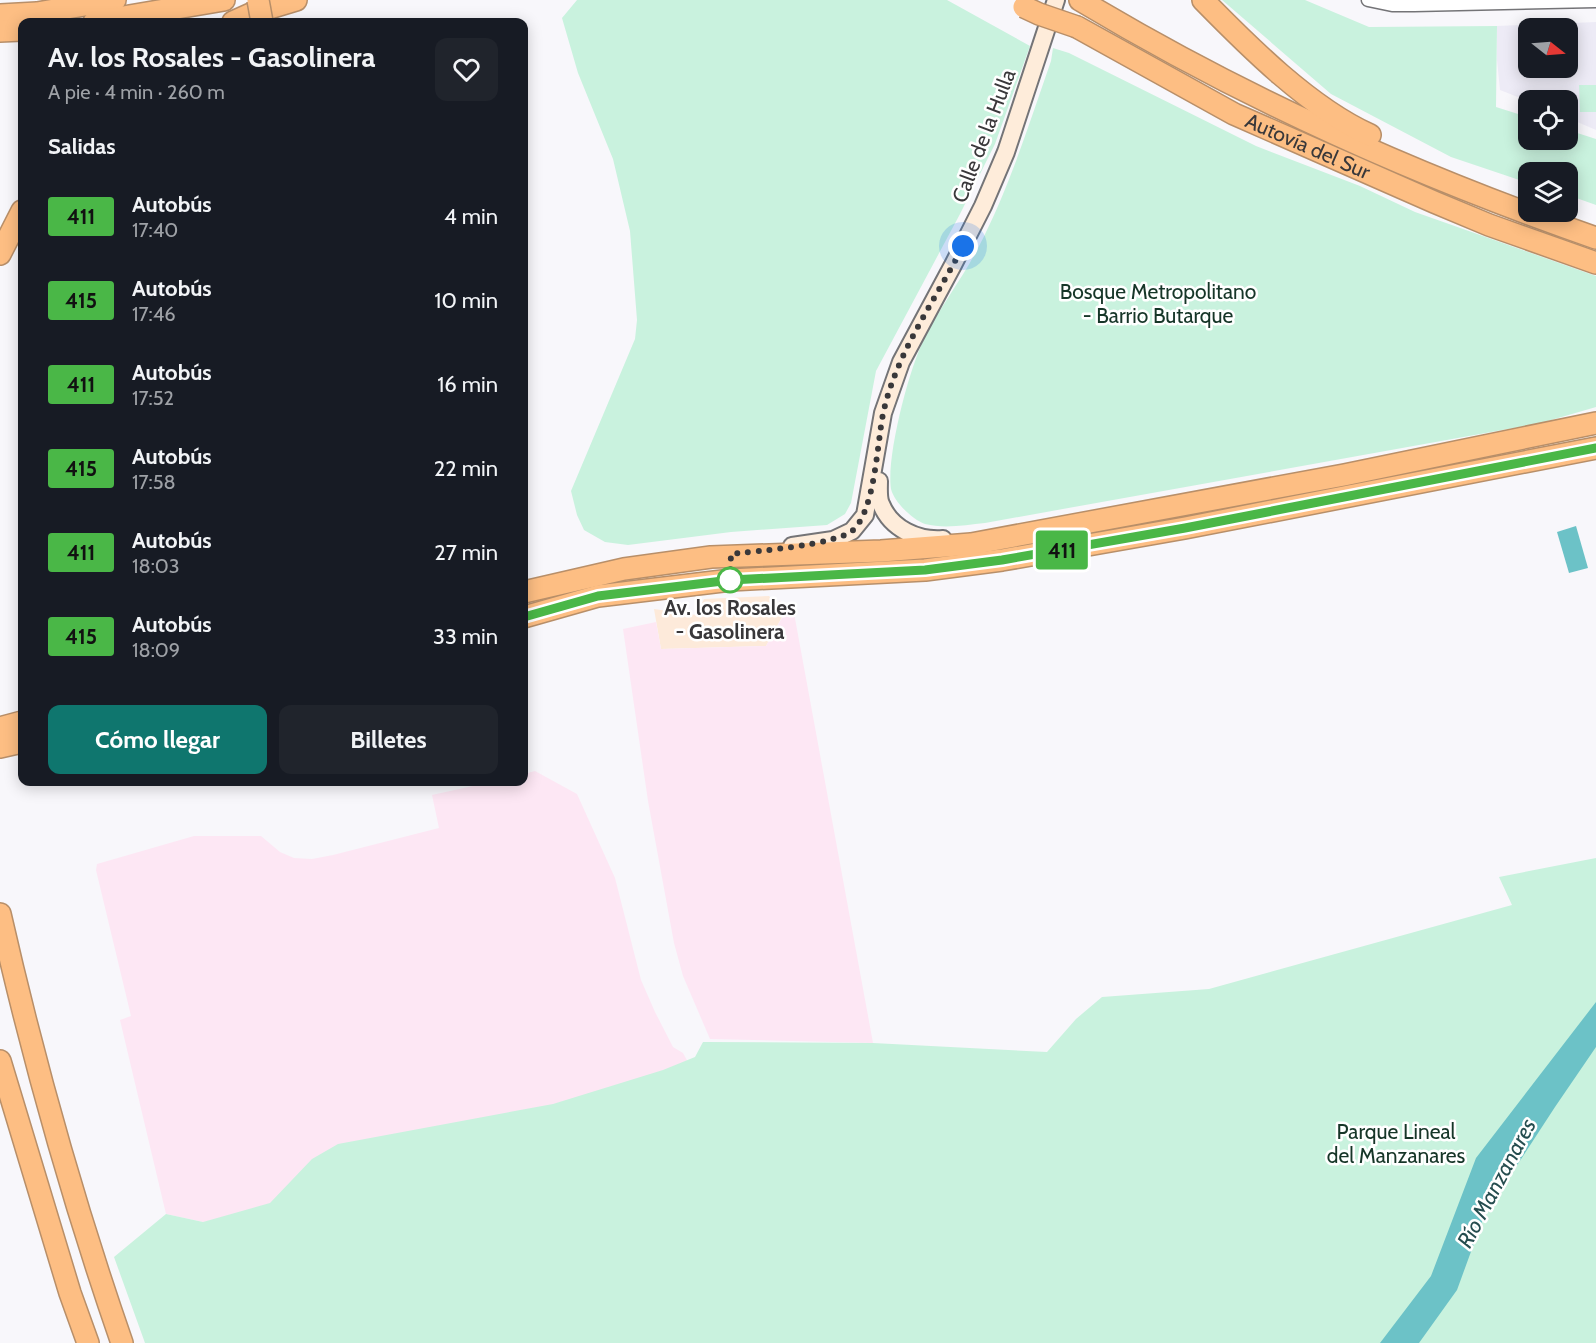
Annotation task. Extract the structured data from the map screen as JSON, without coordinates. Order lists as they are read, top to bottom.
{
  "streets": {
    "highway": ["Autovía del Sur"],
    "street": ["Calle de la Hulla"]
  },
  "water": ["Río Manzanares"],
  "parks": ["Bosque Metropolitano - Barrio Butarque", "Parque Lineal del Manzanares"],
  "places": ["Av. los Rosales - Gasolinera"],
  "lines": ["bus line 411"],
  "north": "right",
  "page": {
    "on_map": "411",
    "heading": [
      ["Av. los Rosales - Gasolinera", "A pie · 4 min · 260 m"],
      "Salidas"
    ],
    "list": [
      {
        "mark": "411",
        "name": "Autobús",
        "note": "17:40",
        "value": "4 min"
      },
      {
        "mark": "415",
        "name": "Autobús",
        "note": "17:46",
        "value": "10 min"
      },
      {
        "mark": "411",
        "name": "Autobús",
        "note": "17:52",
        "value": "16 min"
      },
      {
        "mark": "415",
        "name": "Autobús",
        "note": "17:58",
        "value": "22 min"
      },
      {
        "mark": "411",
        "name": "Autobús",
        "note": "18:03",
        "value": "27 min"
      },
      {
        "mark": "415",
        "name": "Autobús",
        "note": "18:09",
        "value": "33 min"
      }
    ],
    "buttons": ["Cómo llegar", "Billetes"]
  }
}
